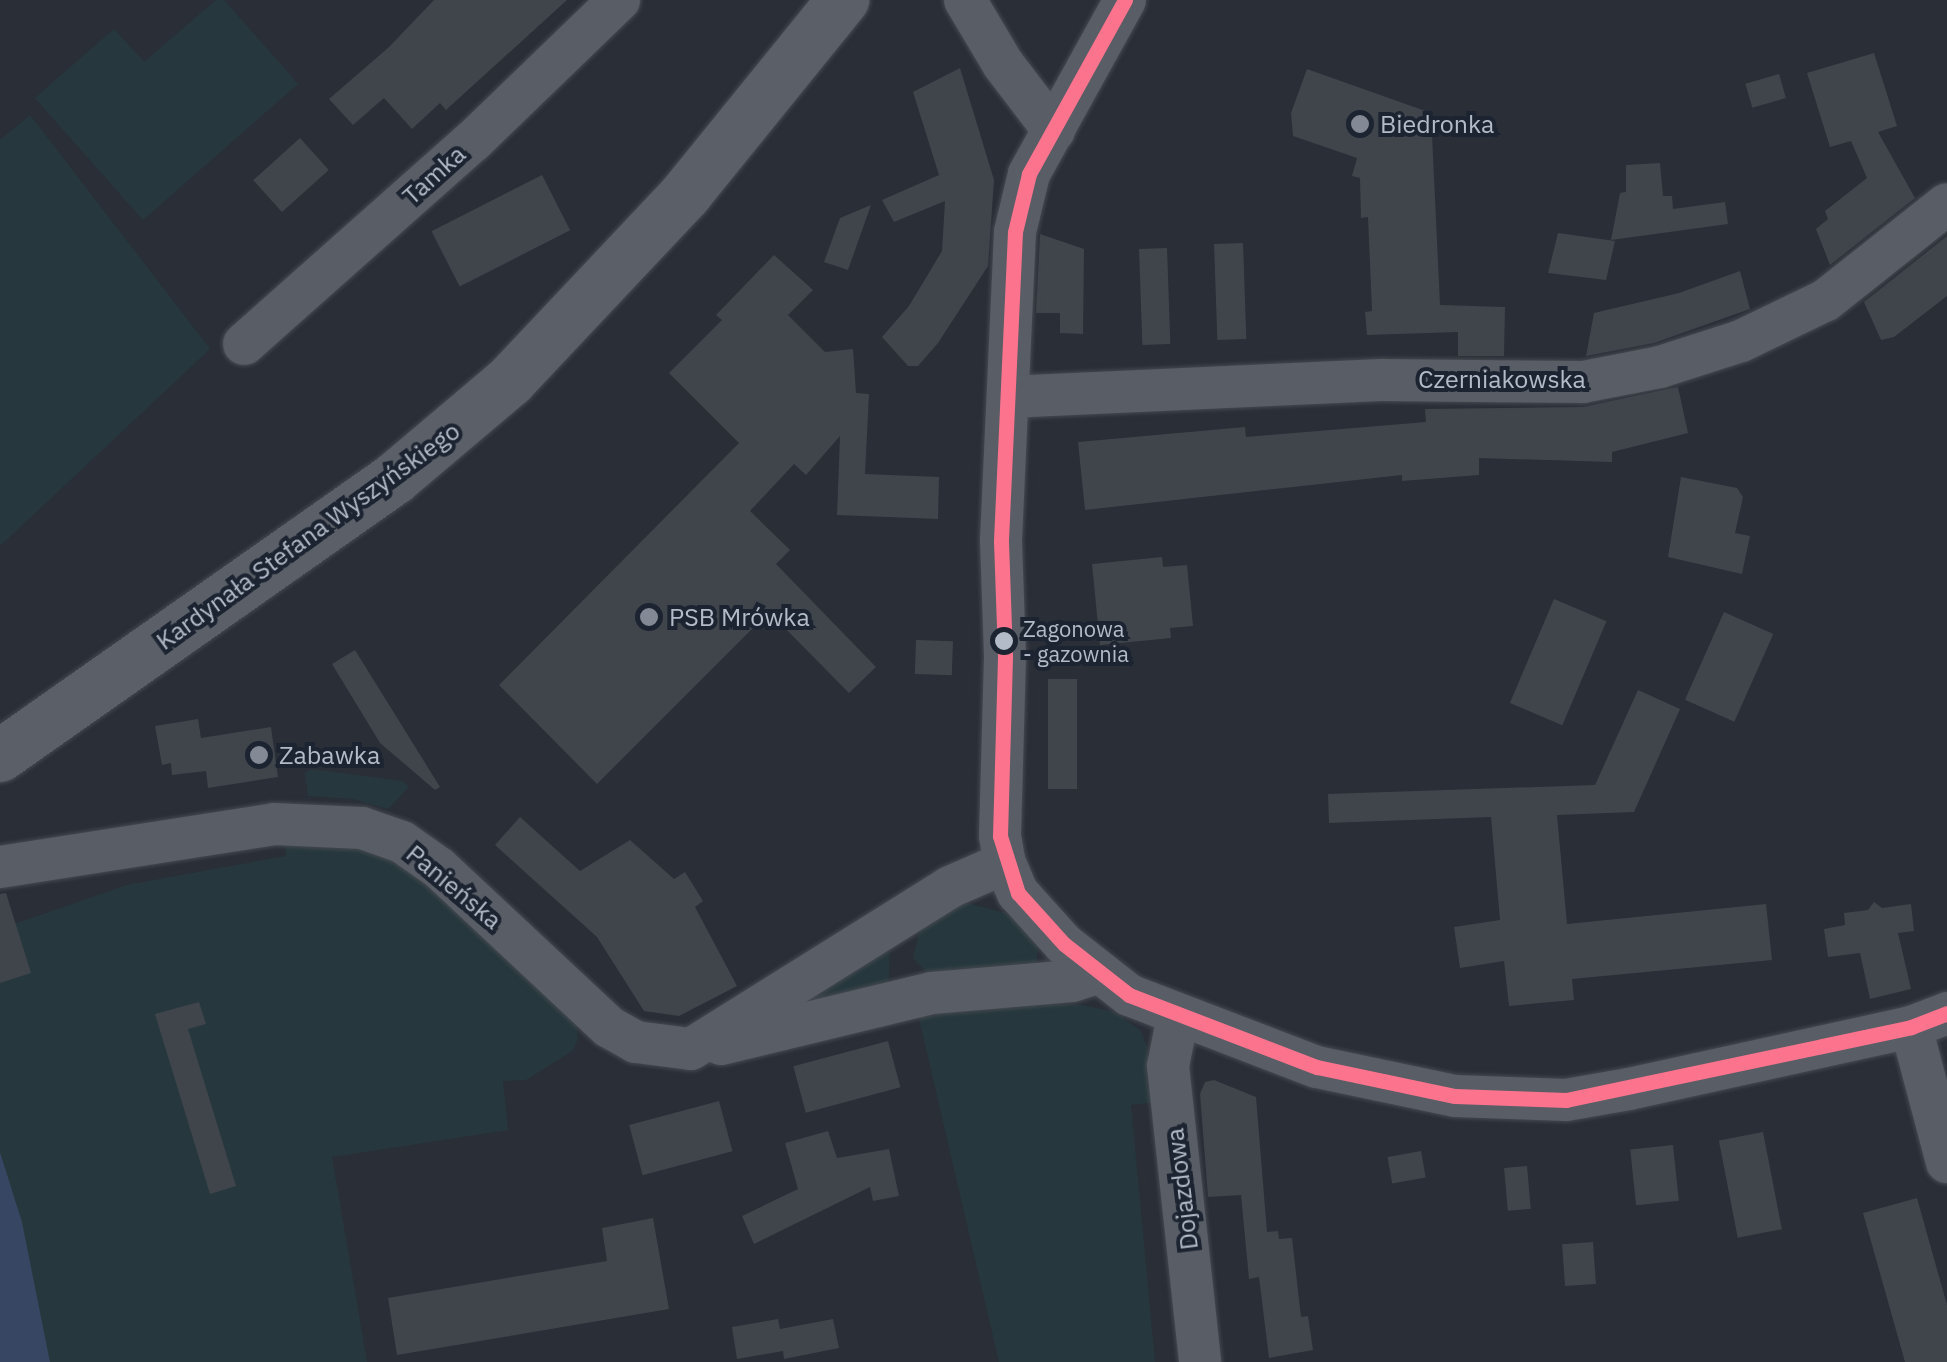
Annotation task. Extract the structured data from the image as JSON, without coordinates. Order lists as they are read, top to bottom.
{
  "streets": {
    "main road": ["Kardynała Stefana Wyszyńskiego"],
    "street": [
      "Tamka",
      "Czerniakowska",
      "Panieńska",
      "Dojazdowa"
    ]
  },
  "places": [
    "Biedronka",
    "PSB Mrówka",
    "Zagonowa - gazownia",
    "Zabawka"
  ]
}
